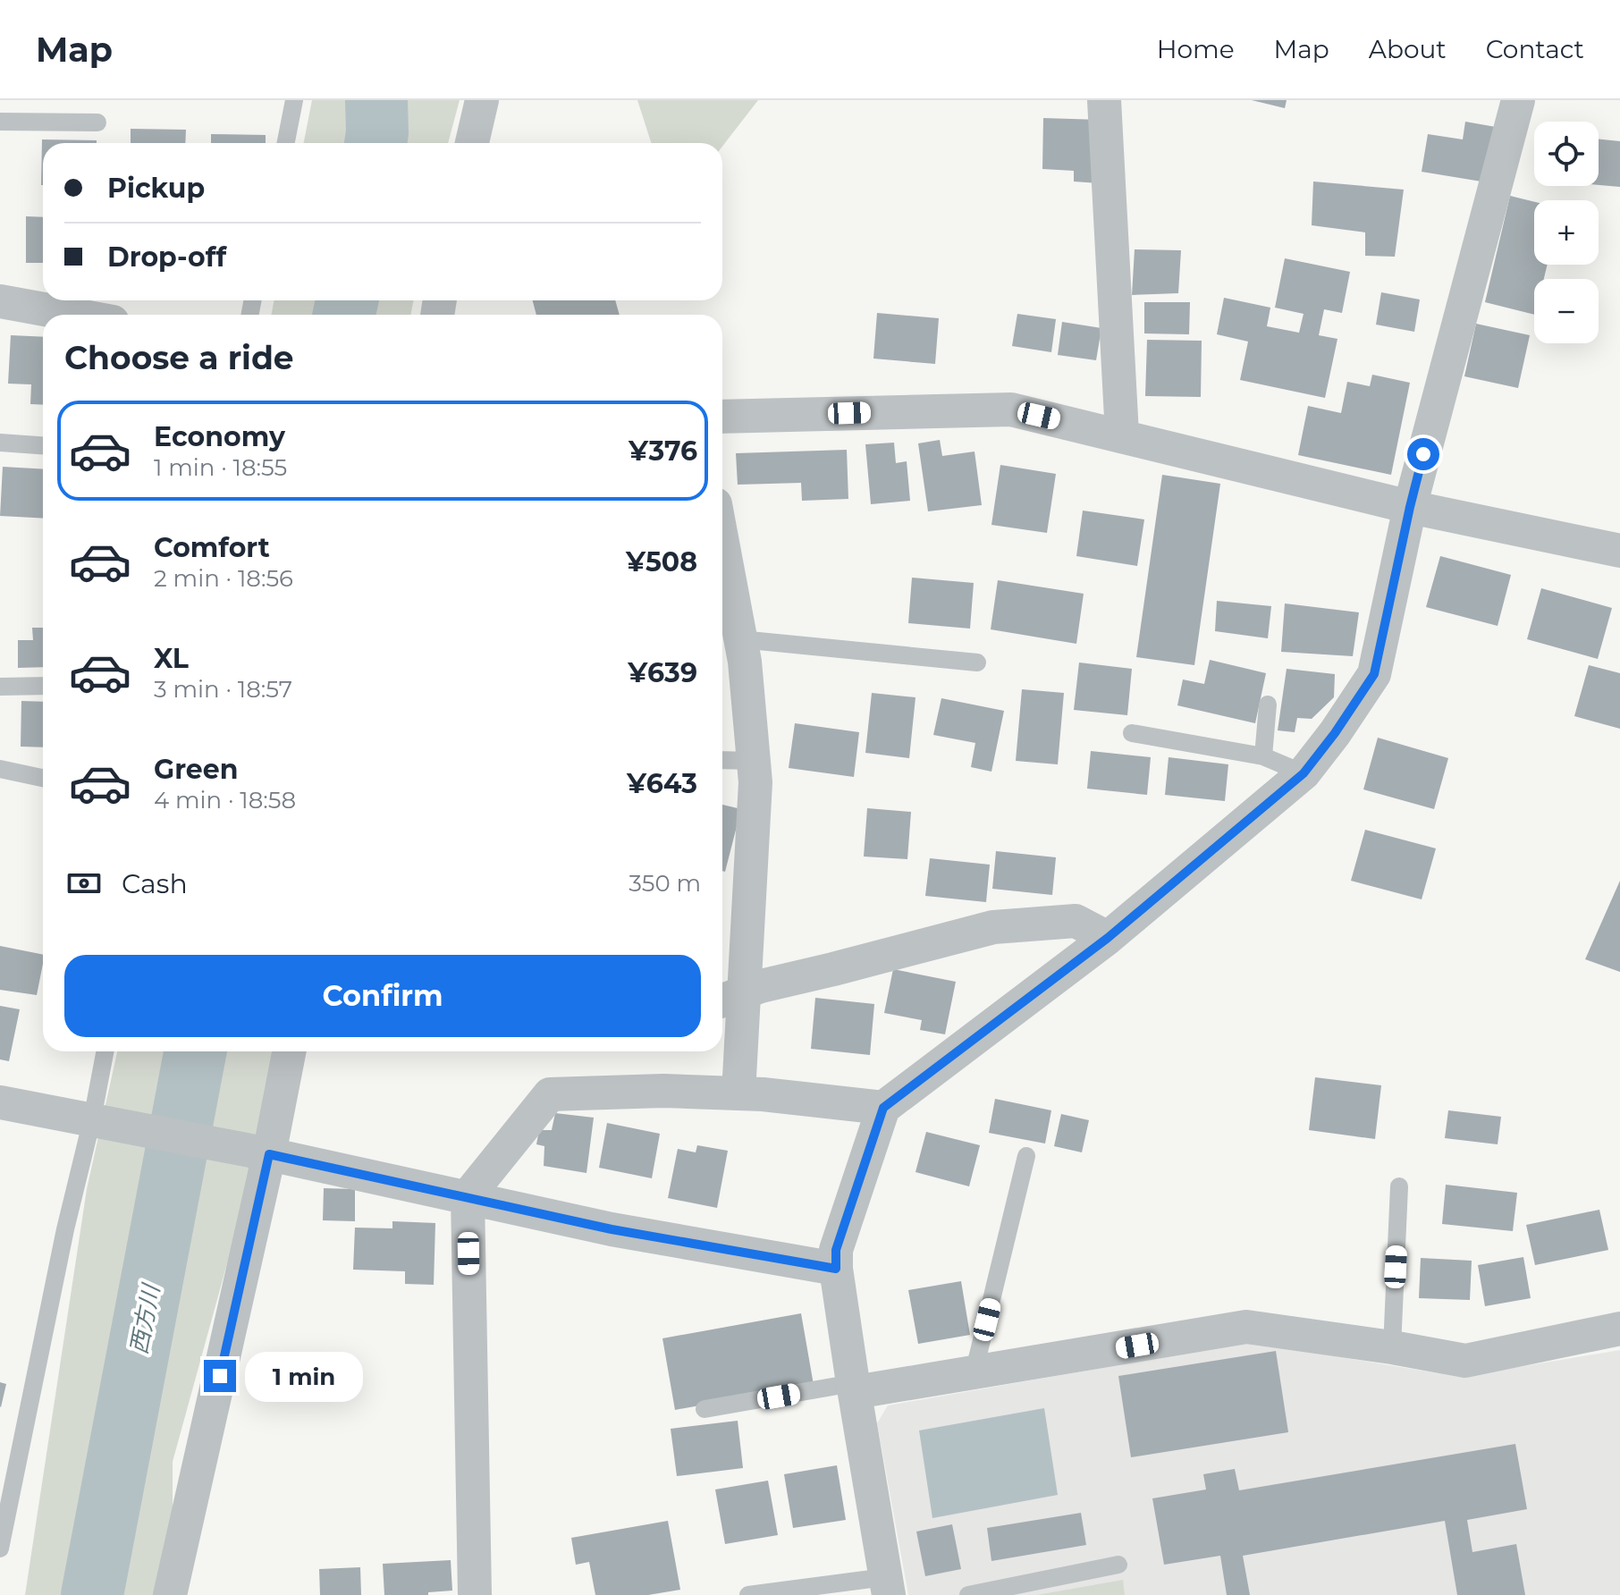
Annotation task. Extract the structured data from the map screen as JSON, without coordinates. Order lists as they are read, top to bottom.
{
  "water": ["西方川"],
  "page": {
    "header": "Map",
    "nav": [
      "Home",
      "Map",
      "About",
      "Contact"
    ],
    "map_buttons": ["+", "−"],
    "banner": ["Pickup", "Drop-off"],
    "heading": "Choose a ride",
    "list": [
      {
        "name": "Economy",
        "note": "1 min · 18:55",
        "value": "¥376"
      },
      {
        "name": "Comfort",
        "note": "2 min · 18:56",
        "value": "¥508"
      },
      {
        "name": "XL",
        "note": "3 min · 18:57",
        "value": "¥639"
      },
      {
        "name": "Green",
        "note": "4 min · 18:58",
        "value": "¥643"
      }
    ],
    "pay": ["Cash", "350 m"],
    "buttons": "Confirm",
    "bubble": "1 min"
  }
}
